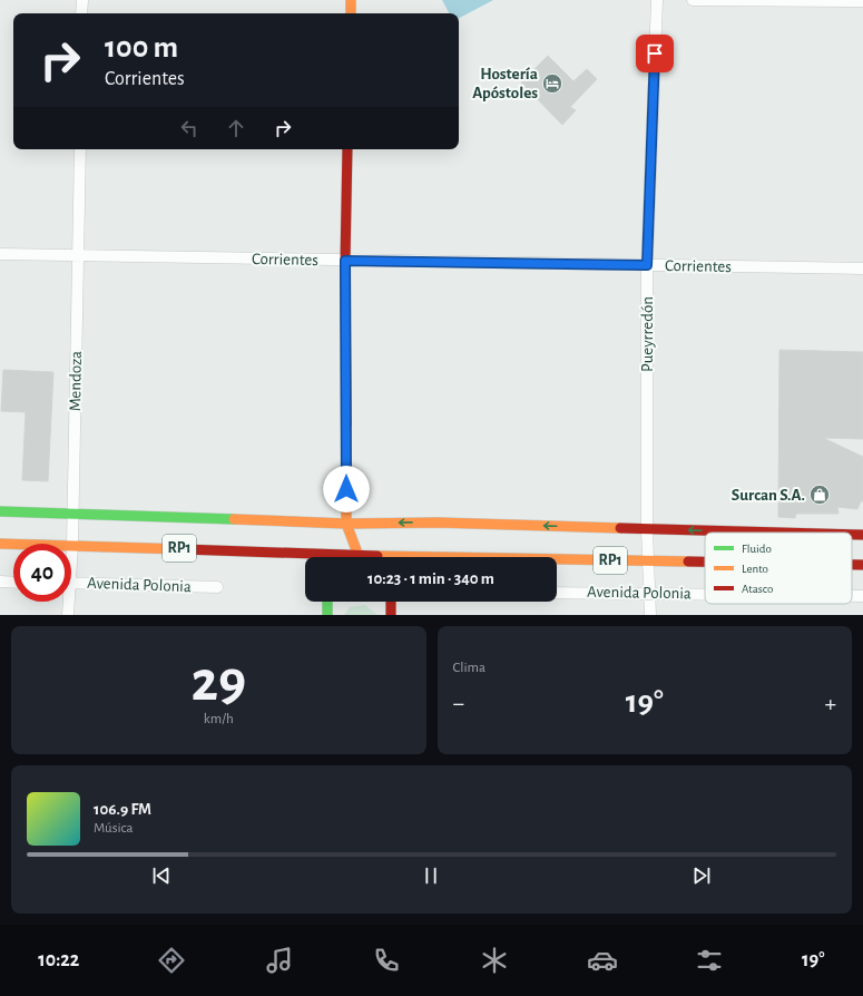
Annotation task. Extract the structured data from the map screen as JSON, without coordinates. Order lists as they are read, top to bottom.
{
  "streets": {
    "street": [
      "Corrientes",
      "Pueyrredón",
      "Mendoza",
      "RP1",
      "Avenida Polonia"
    ]
  },
  "crossings": [
    ["Corrientes", "Pueyrredón"],
    ["Corrientes", "Mendoza"],
    ["Pueyrredón", "Avenida Polonia"],
    ["Mendoza", "Avenida Polonia"]
  ],
  "places": {
    "hotel": ["Hostería Apóstoles"],
    "shop": ["Surcan S.A."]
  },
  "legend": ["Fluido", "Lento", "Atasco"],
  "page": {
    "turn": ["100 m", "Corrientes"],
    "limit": "40",
    "trip": "10:23 · 1 min · 340 m",
    "tile": [
      ["29", "km/h"],
      "Clima"
    ],
    "heat": ["−", "19°", "+"],
    "song": ["106.9 FM", "Música"],
    "tabs": ["10:22", "19°"]
  }
}
